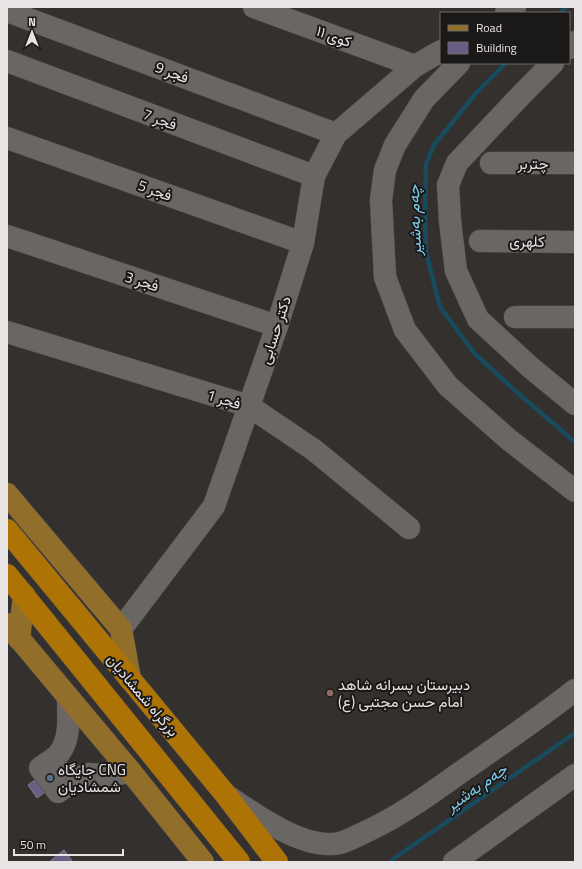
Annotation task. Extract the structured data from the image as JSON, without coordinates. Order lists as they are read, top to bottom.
{
  "streets": {
    "highway": ["بزرگراه شمشادیان"],
    "street": [
      "کوی ۱۱",
      "فجر 9",
      "فجر 7",
      "چتربر",
      "فجر 5",
      "کلهری",
      "فجر 3",
      "دکتر حسابی",
      "فجر 1"
    ]
  },
  "crossings": [
    ["کوی ۱۱", "دکتر حسابی"],
    ["فجر 9", "دکتر حسابی"],
    ["فجر 7", "دکتر حسابی"],
    ["فجر 5", "دکتر حسابی"],
    ["فجر 3", "دکتر حسابی"],
    ["دکتر حسابی", "فجر 1"]
  ],
  "water": ["چەم بەشیر"],
  "places": ["دبیرستان پسرانه شاهد امام حسن مجتبی (ع)", "جایگاه CNG شمشادیان"],
  "legend": ["Road", "Building"],
  "scale_bar": "50 m",
  "north": "top"
}
